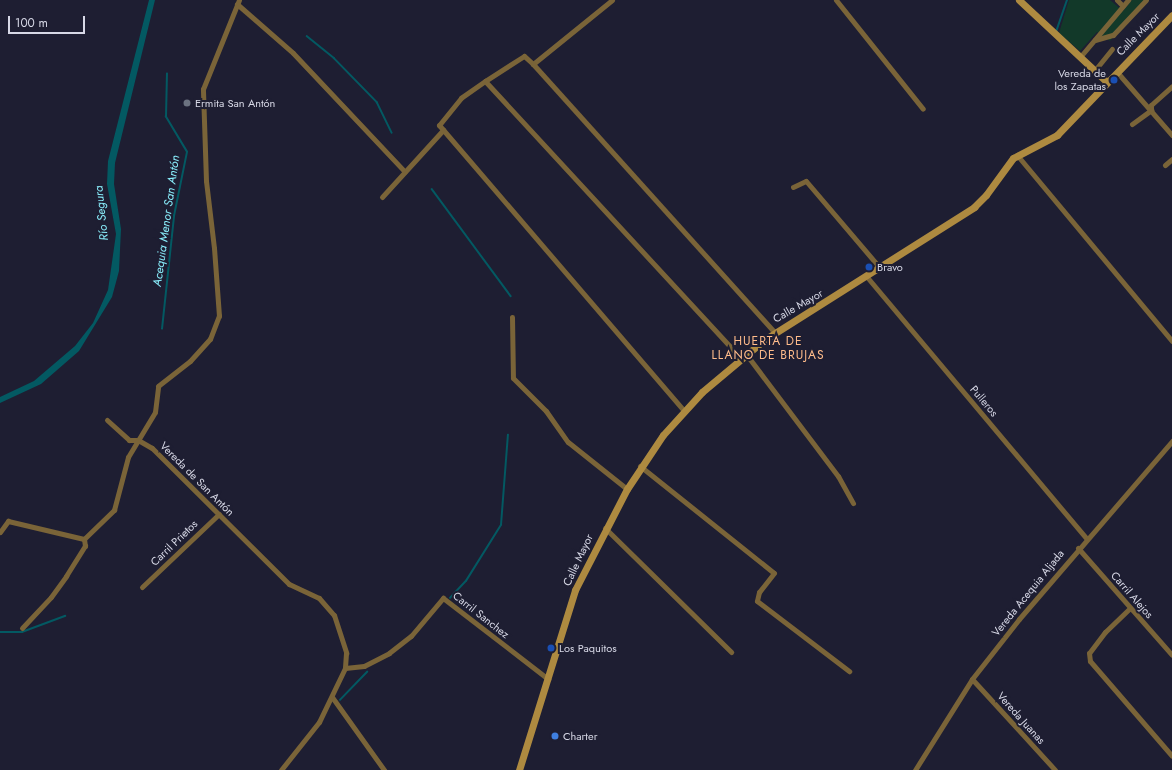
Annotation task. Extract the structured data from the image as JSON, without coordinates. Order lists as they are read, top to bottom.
{
  "streets": {
    "main road": ["Calle Mayor"],
    "street": [
      "Pulleros",
      "Vereda de San Antón",
      "Carril Prietos",
      "Vereda Acequia Aljada",
      "Carril Alejos",
      "Carril Sanchez",
      "Vereda Juanas"
    ]
  },
  "crossings": [
    ["Calle Mayor", "Pulleros"],
    ["Calle Mayor", "Carril Sanchez"],
    ["Pulleros", "Vereda Acequia Aljada"],
    ["Vereda de San Antón", "Carril Prietos"],
    ["Vereda de San Antón", "Carril Sanchez"],
    ["Vereda Acequia Aljada", "Carril Alejos"],
    ["Vereda Acequia Aljada", "Vereda Juanas"]
  ],
  "districts": ["HUERTA DE LLANO DE BRUJAS"],
  "water": ["Río Segura", "Acequia Menor San Antón"],
  "places": [
    "Vereda de los Zapatas",
    "Ermita San Antón",
    "Bravo",
    "Los Paquitos",
    "Charter"
  ],
  "scale_bar": "100 m"
}
